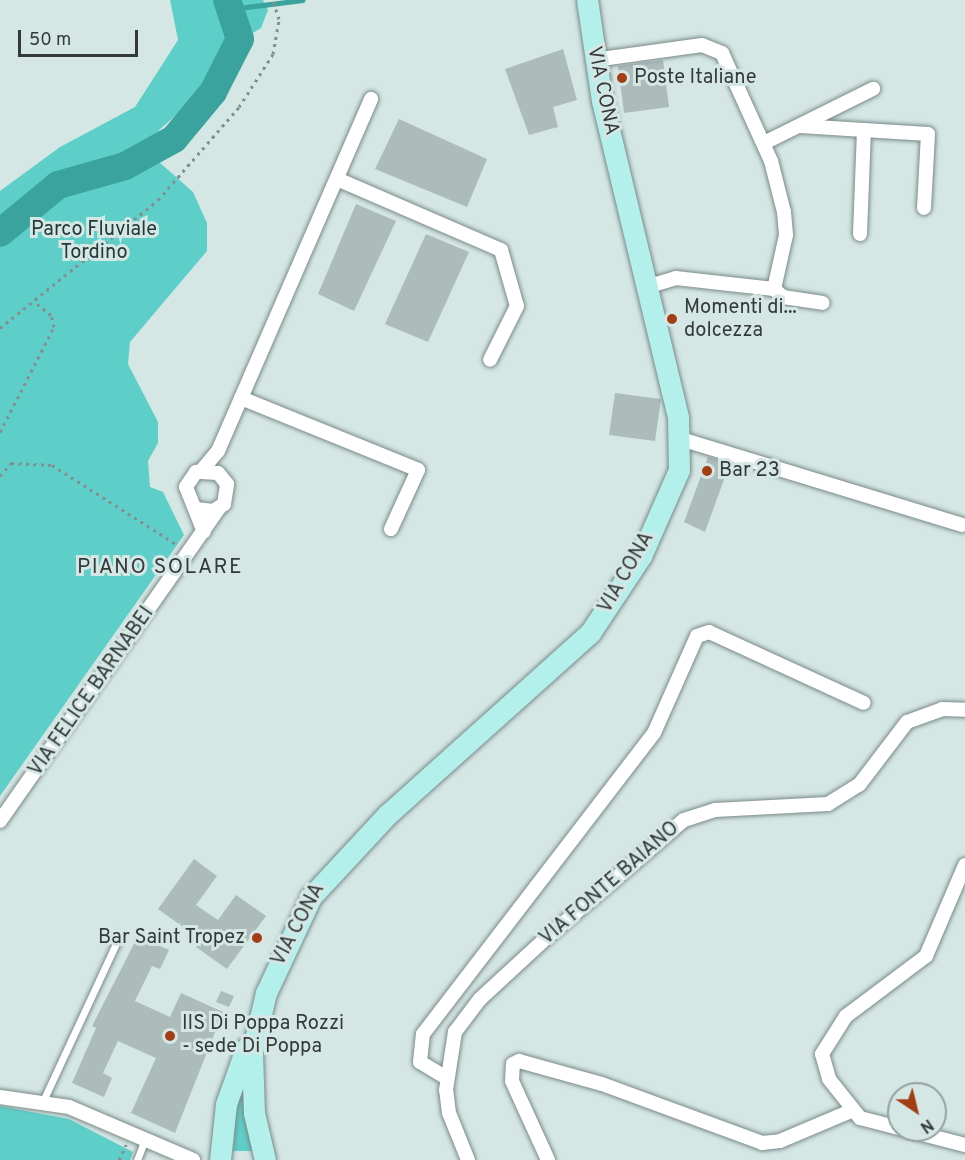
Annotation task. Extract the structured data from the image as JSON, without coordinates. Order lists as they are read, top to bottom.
{
  "streets": {
    "main road": ["VIA CONA"],
    "street": ["VIA FELICE BARNABEI", "VIA FONTE BAIANO"]
  },
  "districts": ["PIANO SOLARE"],
  "parks": ["Parco Fluviale Tordino"],
  "places": [
    "Poste Italiane",
    "Momenti di... dolcezza",
    "Bar 23",
    "Bar Saint Tropez",
    "IIS Di Poppa Rozzi - sede Di Poppa"
  ],
  "scale_bar": "50 m",
  "north": "bottom right"
}
